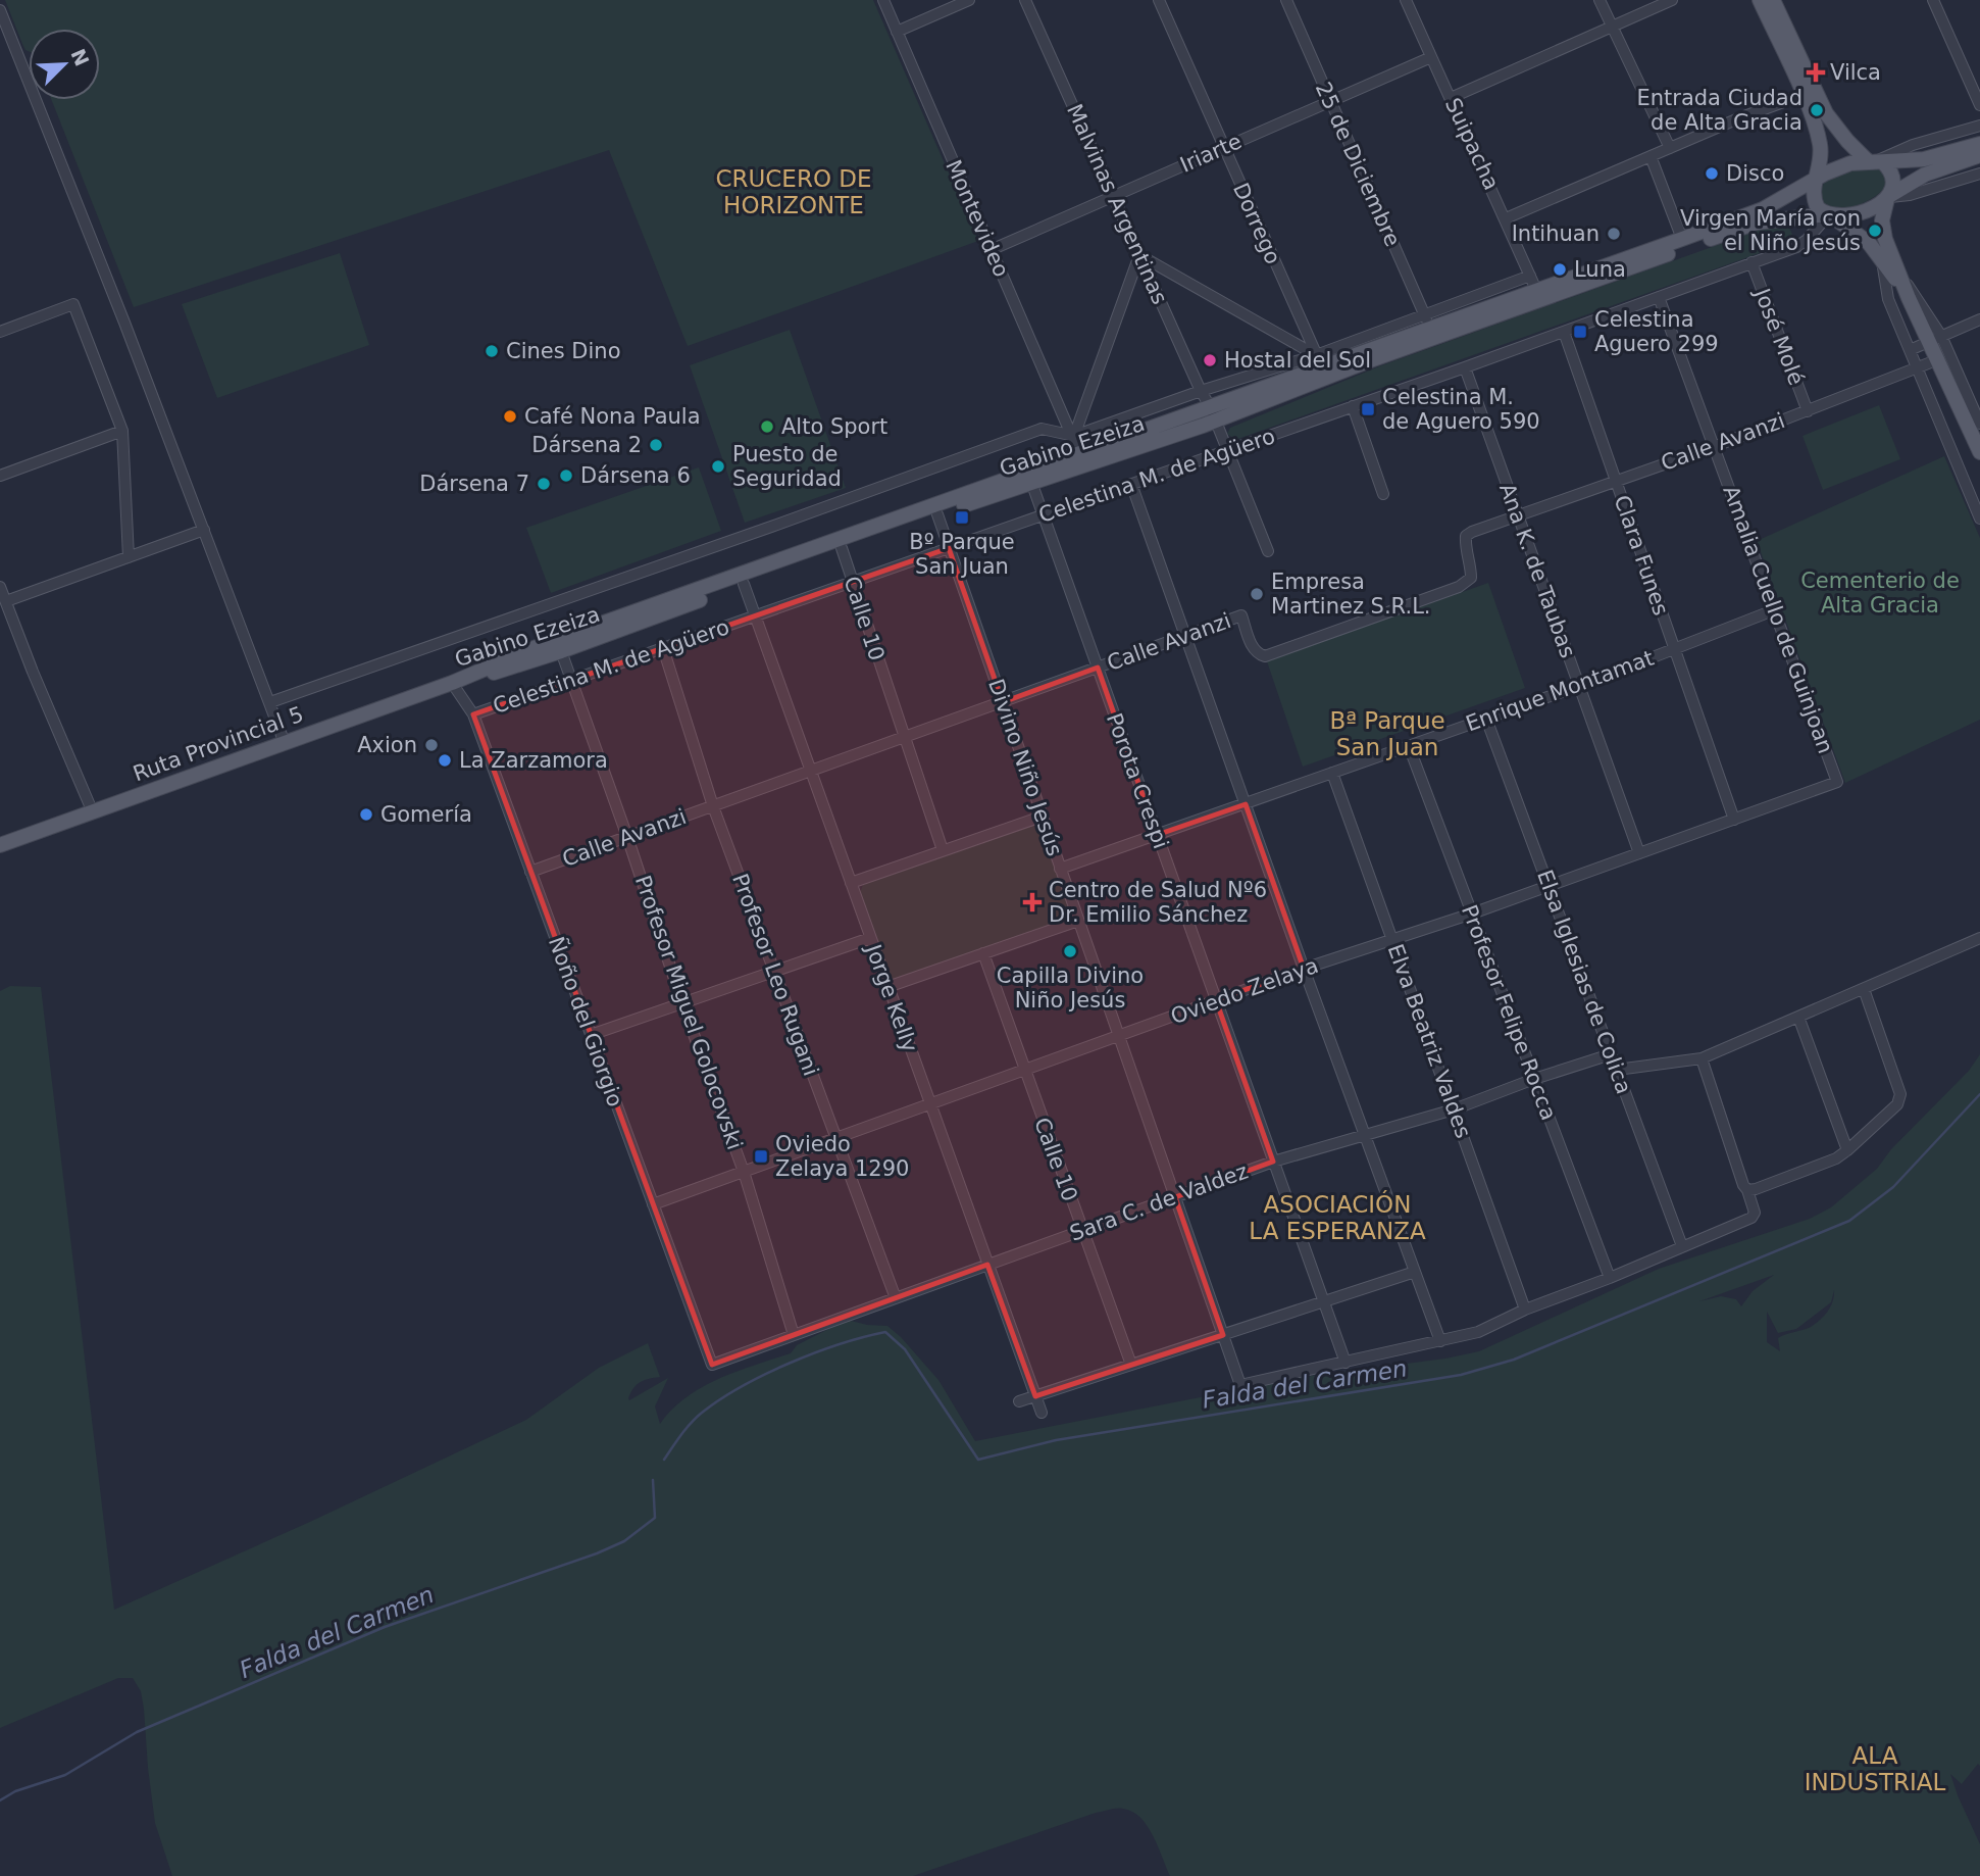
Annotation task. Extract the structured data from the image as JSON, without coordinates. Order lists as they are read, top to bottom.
{
  "streets": {
    "main road": ["Gabino Ezeiza", "Ruta Provincial 5"],
    "street": [
      "Suipacha",
      "Iriarte",
      "25 de Diciembre",
      "Malvinas Argentinas",
      "Montevideo",
      "Dorrego",
      "José Molé",
      "Calle Avanzi",
      "Celestina M. de Agüero",
      "Clara Funes",
      "Ana K. de Taubas",
      "Calle 10",
      "Amalia Cuello de Guinjoan",
      "Enrique Montamat",
      "Divino Niño Jesús",
      "Porota Crespi",
      "Profesor Leo Rugani",
      "Elsa Iglesias de Colica",
      "Oviedo Zelaya",
      "Jorge Kelly",
      "Profesor Miguel Golocovski",
      "Profesor Felipe Rocca",
      "Ñoño del Giorgio",
      "Elva Beatriz Valdes",
      "Sara C. de Valdez"
    ]
  },
  "crossings": [
    ["Suipacha", "Iriarte"],
    ["Suipacha", "Gabino Ezeiza"],
    ["Iriarte", "25 de Diciembre"],
    ["Iriarte", "Malvinas Argentinas"],
    ["Iriarte", "Montevideo"],
    ["Iriarte", "Dorrego"],
    ["25 de Diciembre", "Gabino Ezeiza"],
    ["Malvinas Argentinas", "Gabino Ezeiza"],
    ["Malvinas Argentinas", "Celestina M. de Agüero"],
    ["Montevideo", "Gabino Ezeiza"],
    ["Dorrego", "Gabino Ezeiza"],
    ["José Molé", "Calle Avanzi"],
    ["José Molé", "Celestina M. de Agüero"],
    ["Calle Avanzi", "Clara Funes"],
    ["Calle Avanzi", "Ana K. de Taubas"],
    ["Calle Avanzi", "Calle 10"],
    ["Calle Avanzi", "Amalia Cuello de Guinjoan"],
    ["Calle Avanzi", "Divino Niño Jesús"],
    ["Calle Avanzi", "Porota Crespi"],
    ["Calle Avanzi", "Profesor Leo Rugani"],
    ["Calle Avanzi", "Jorge Kelly"],
    ["Calle Avanzi", "Profesor Miguel Golocovski"],
    ["Calle Avanzi", "Ñoño del Giorgio"],
    ["Gabino Ezeiza", "Celestina M. de Agüero"],
    ["Gabino Ezeiza", "Calle 10"],
    ["Gabino Ezeiza", "Ruta Provincial 5"],
    ["Gabino Ezeiza", "Divino Niño Jesús"],
    ["Gabino Ezeiza", "Porota Crespi"],
    ["Gabino Ezeiza", "Jorge Kelly"],
    ["Gabino Ezeiza", "Profesor Miguel Golocovski"],
    ["Gabino Ezeiza", "Ñoño del Giorgio"],
    ["Celestina M. de Agüero", "Clara Funes"],
    ["Celestina M. de Agüero", "Ana K. de Taubas"],
    ["Celestina M. de Agüero", "Calle 10"],
    ["Celestina M. de Agüero", "Amalia Cuello de Guinjoan"],
    ["Celestina M. de Agüero", "Divino Niño Jesús"],
    ["Celestina M. de Agüero", "Porota Crespi"],
    ["Celestina M. de Agüero", "Profesor Leo Rugani"],
    ["Celestina M. de Agüero", "Jorge Kelly"],
    ["Celestina M. de Agüero", "Profesor Miguel Golocovski"],
    ["Celestina M. de Agüero", "Ñoño del Giorgio"],
    ["Clara Funes", "Enrique Montamat"],
    ["Clara Funes", "Oviedo Zelaya"],
    ["Ana K. de Taubas", "Enrique Montamat"],
    ["Ana K. de Taubas", "Oviedo Zelaya"],
    ["Calle 10", "Oviedo Zelaya"],
    ["Calle 10", "Sara C. de Valdez"],
    ["Amalia Cuello de Guinjoan", "Enrique Montamat"],
    ["Amalia Cuello de Guinjoan", "Oviedo Zelaya"],
    ["Enrique Montamat", "Divino Niño Jesús"],
    ["Enrique Montamat", "Porota Crespi"],
    ["Enrique Montamat", "Elsa Iglesias de Colica"],
    ["Enrique Montamat", "Profesor Felipe Rocca"],
    ["Enrique Montamat", "Elva Beatriz Valdes"],
    ["Ruta Provincial 5", "Ñoño del Giorgio"],
    ["Divino Niño Jesús", "Porota Crespi"],
    ["Divino Niño Jesús", "Oviedo Zelaya"],
    ["Divino Niño Jesús", "Sara C. de Valdez"],
    ["Porota Crespi", "Oviedo Zelaya"],
    ["Porota Crespi", "Sara C. de Valdez"],
    ["Profesor Leo Rugani", "Oviedo Zelaya"],
    ["Profesor Leo Rugani", "Sara C. de Valdez"],
    ["Elsa Iglesias de Colica", "Oviedo Zelaya"],
    ["Elsa Iglesias de Colica", "Sara C. de Valdez"],
    ["Oviedo Zelaya", "Jorge Kelly"],
    ["Oviedo Zelaya", "Profesor Miguel Golocovski"],
    ["Oviedo Zelaya", "Profesor Felipe Rocca"],
    ["Oviedo Zelaya", "Ñoño del Giorgio"],
    ["Oviedo Zelaya", "Elva Beatriz Valdes"],
    ["Jorge Kelly", "Sara C. de Valdez"],
    ["Profesor Miguel Golocovski", "Sara C. de Valdez"],
    ["Profesor Felipe Rocca", "Sara C. de Valdez"],
    ["Ñoño del Giorgio", "Sara C. de Valdez"],
    ["Elva Beatriz Valdes", "Sara C. de Valdez"]
  ],
  "districts": [
    "CRUCERO DE HORIZONTE",
    "Bª Parque San Juan",
    "ASOCIACIÓN LA ESPERANZA",
    "ALA INDUSTRIAL"
  ],
  "water": ["Falda del Carmen"],
  "parks": ["Cementerio de Alta Gracia"],
  "places": {
    "health": ["Vilca", "Centro de Salud Nº6 Dr. Emilio Sánchez"],
    "other": [
      "Entrada Ciudad de Alta Gracia",
      "Disco",
      "Virgen María con el Niño Jesús",
      "Intihuan",
      "Luna",
      "Cines Dino",
      "Hostal del Sol",
      "Café Nona Paula",
      "Alto Sport",
      "Dársena 2",
      "Puesto de Seguridad",
      "Dársena 6",
      "Dársena 7",
      "Empresa Martinez S.R.L.",
      "Axion",
      "La Zarzamora",
      "Gomería",
      "Capilla Divino Niño Jesús"
    ],
    "transit": [
      "Celestina Aguero 299",
      "Celestina M. de Aguero 590",
      "Bº Parque San Juan",
      "Oviedo Zelaya 1290"
    ]
  },
  "north": "top right"
}
